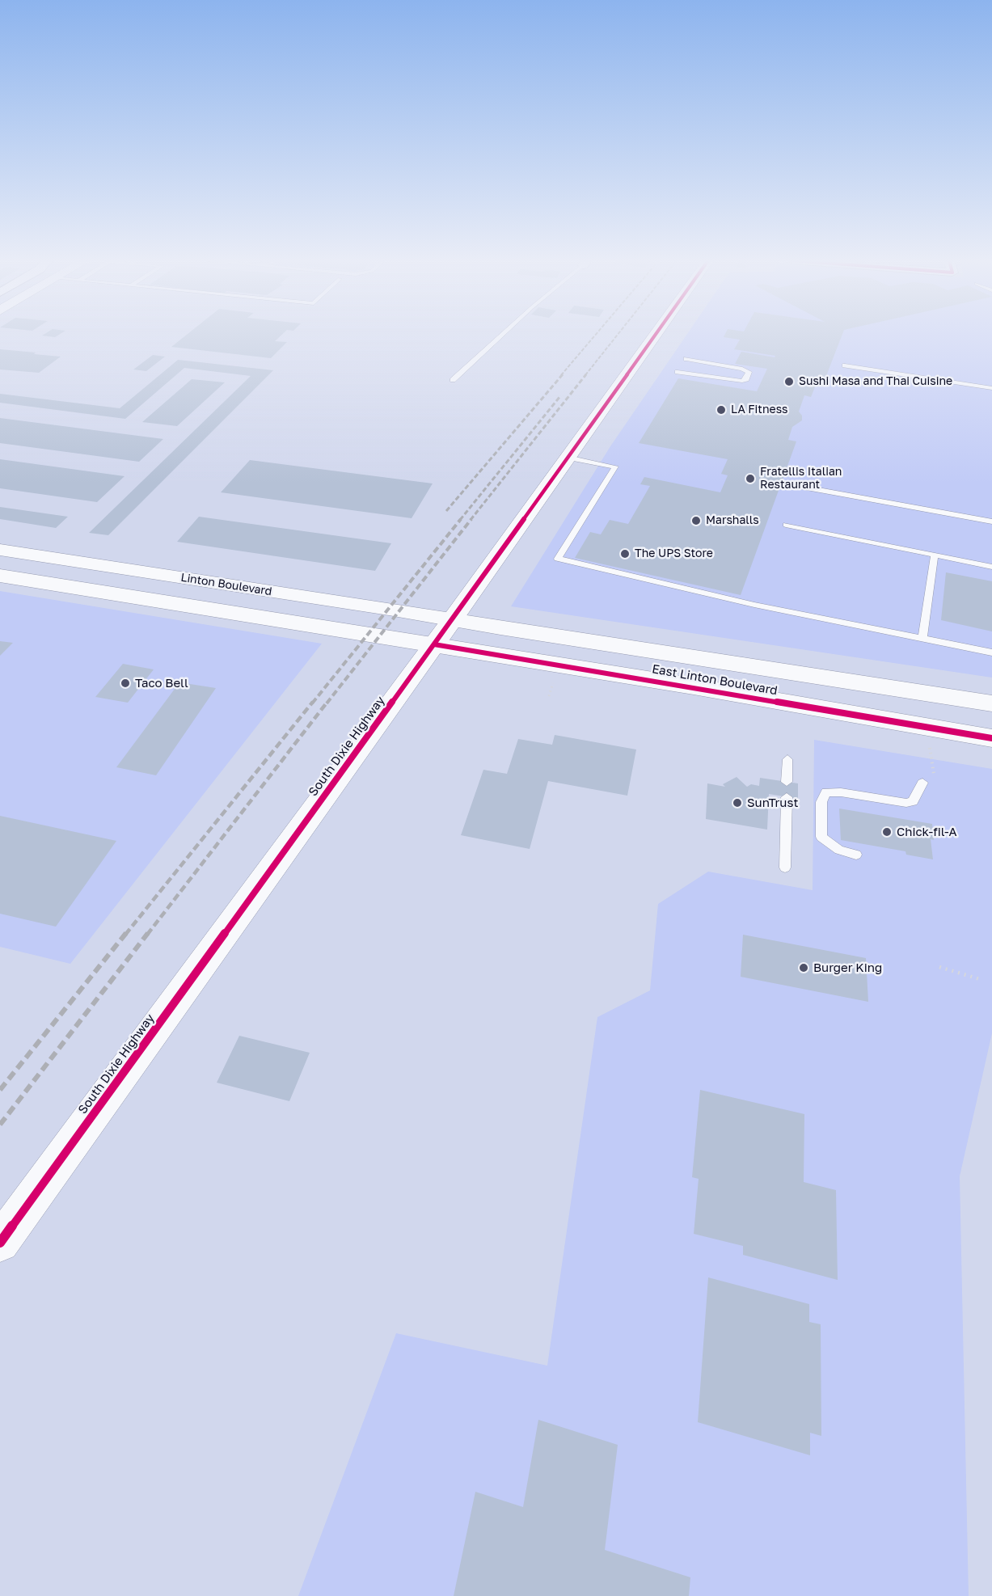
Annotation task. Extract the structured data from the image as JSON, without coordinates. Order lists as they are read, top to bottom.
{
  "streets": {
    "main road": ["Linton Boulevard", "East Linton Boulevard", "South Dixie Highway"]
  },
  "crossings": [
    ["Linton Boulevard", "East Linton Boulevard"],
    ["Linton Boulevard", "South Dixie Highway"],
    ["East Linton Boulevard", "South Dixie Highway"]
  ],
  "places": [
    "Sushi Masa and Thai Cuisine",
    "LA Fitness",
    "Fratellis Italian Restaurant",
    "Marshalls",
    "The UPS Store",
    "Taco Bell",
    "SunTrust",
    "Chick-fil-A",
    "Burger King"
  ]
}
